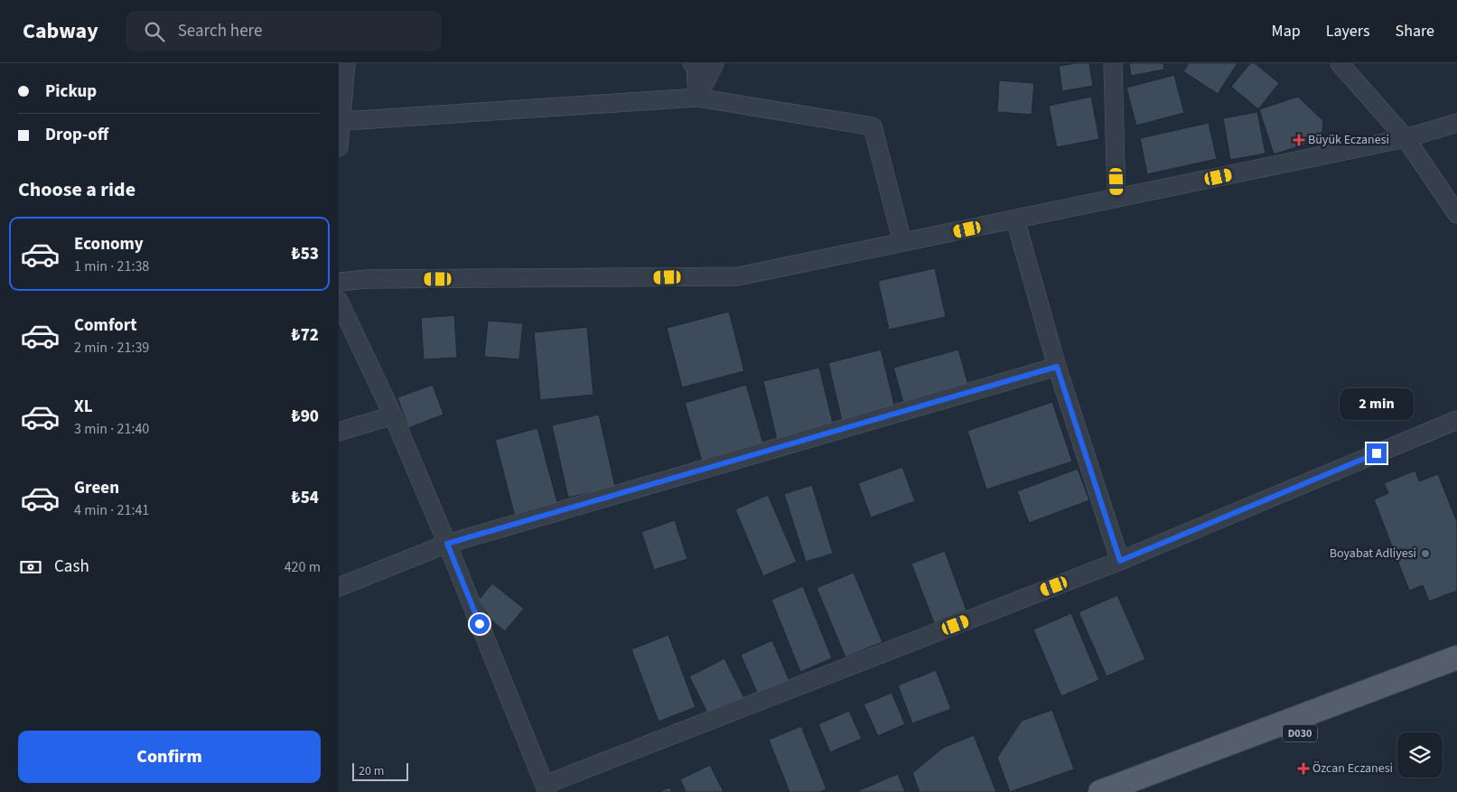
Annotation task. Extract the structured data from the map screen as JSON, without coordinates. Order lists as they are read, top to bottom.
{
  "streets": {
    "main road": ["D030"]
  },
  "places": {
    "health": ["Büyük Eczanesi", "Özcan Eczanesi"],
    "other": ["Boyabat Adliyesi"]
  },
  "scale_bar": "20 m",
  "page": {
    "header": "Cabway",
    "search": "Search here",
    "nav": ["Map", "Layers", "Share"],
    "banner": ["Pickup", "Drop-off"],
    "heading": "Choose a ride",
    "list": [
      {
        "name": "Economy",
        "note": "1 min · 21:38",
        "value": "₺53"
      },
      {
        "name": "Comfort",
        "note": "2 min · 21:39",
        "value": "₺72"
      },
      {
        "name": "XL",
        "note": "3 min · 21:40",
        "value": "₺90"
      },
      {
        "name": "Green",
        "note": "4 min · 21:41",
        "value": "₺54"
      }
    ],
    "bubble": "2 min",
    "pay": ["Cash", "420 m"],
    "buttons": "Confirm",
    "scale": "20 m"
  }
}
